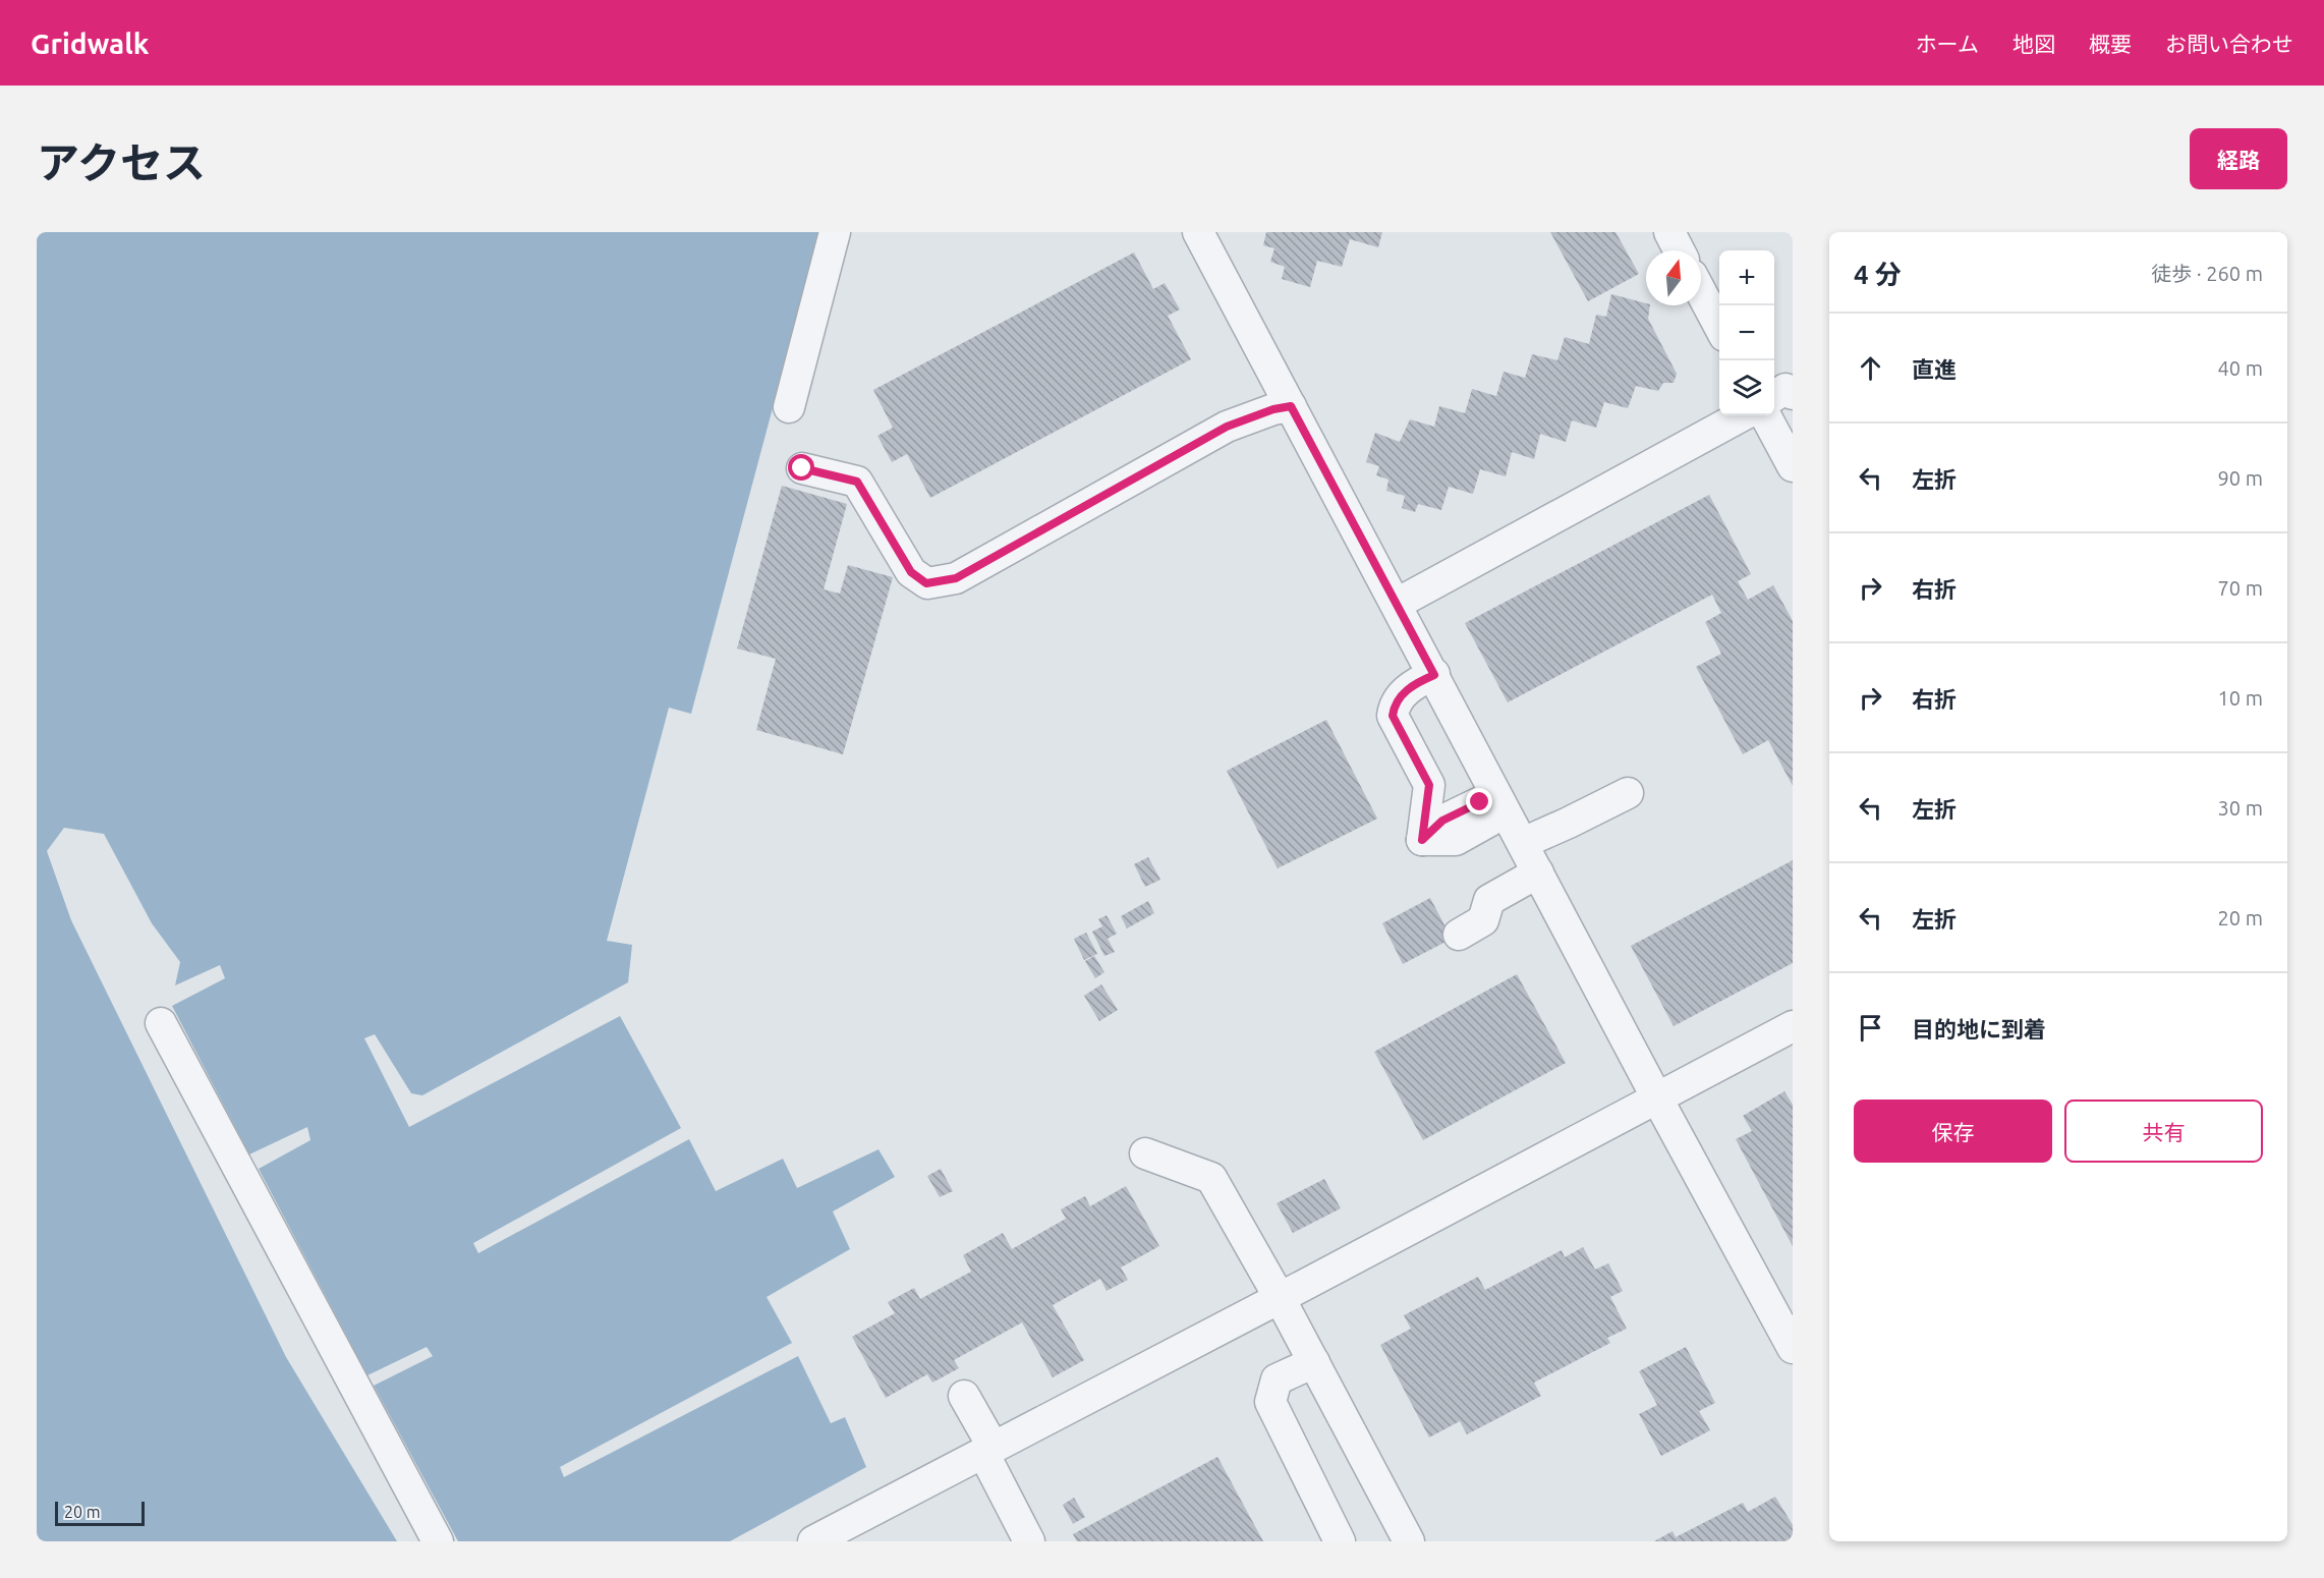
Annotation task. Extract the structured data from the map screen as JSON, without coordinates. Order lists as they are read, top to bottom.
{
  "scale_bar": "20 m",
  "north": "top",
  "page": {
    "header": "Gridwalk",
    "nav": [
      "ホーム",
      "地図",
      "概要",
      "お問い合わせ"
    ],
    "title": "アクセス",
    "buttons": [
      "経路",
      ["保存", "共有"]
    ],
    "heading": ["4 分", "徒歩 · 260 m"],
    "map_buttons": ["+", "−"],
    "list": [
      ["直進", "40 m"],
      ["左折", "90 m"],
      ["右折", "70 m"],
      ["右折", "10 m"],
      ["左折", "30 m"],
      ["左折", "20 m"],
      "目的地に到着"
    ],
    "scale": "20 m"
  }
}
